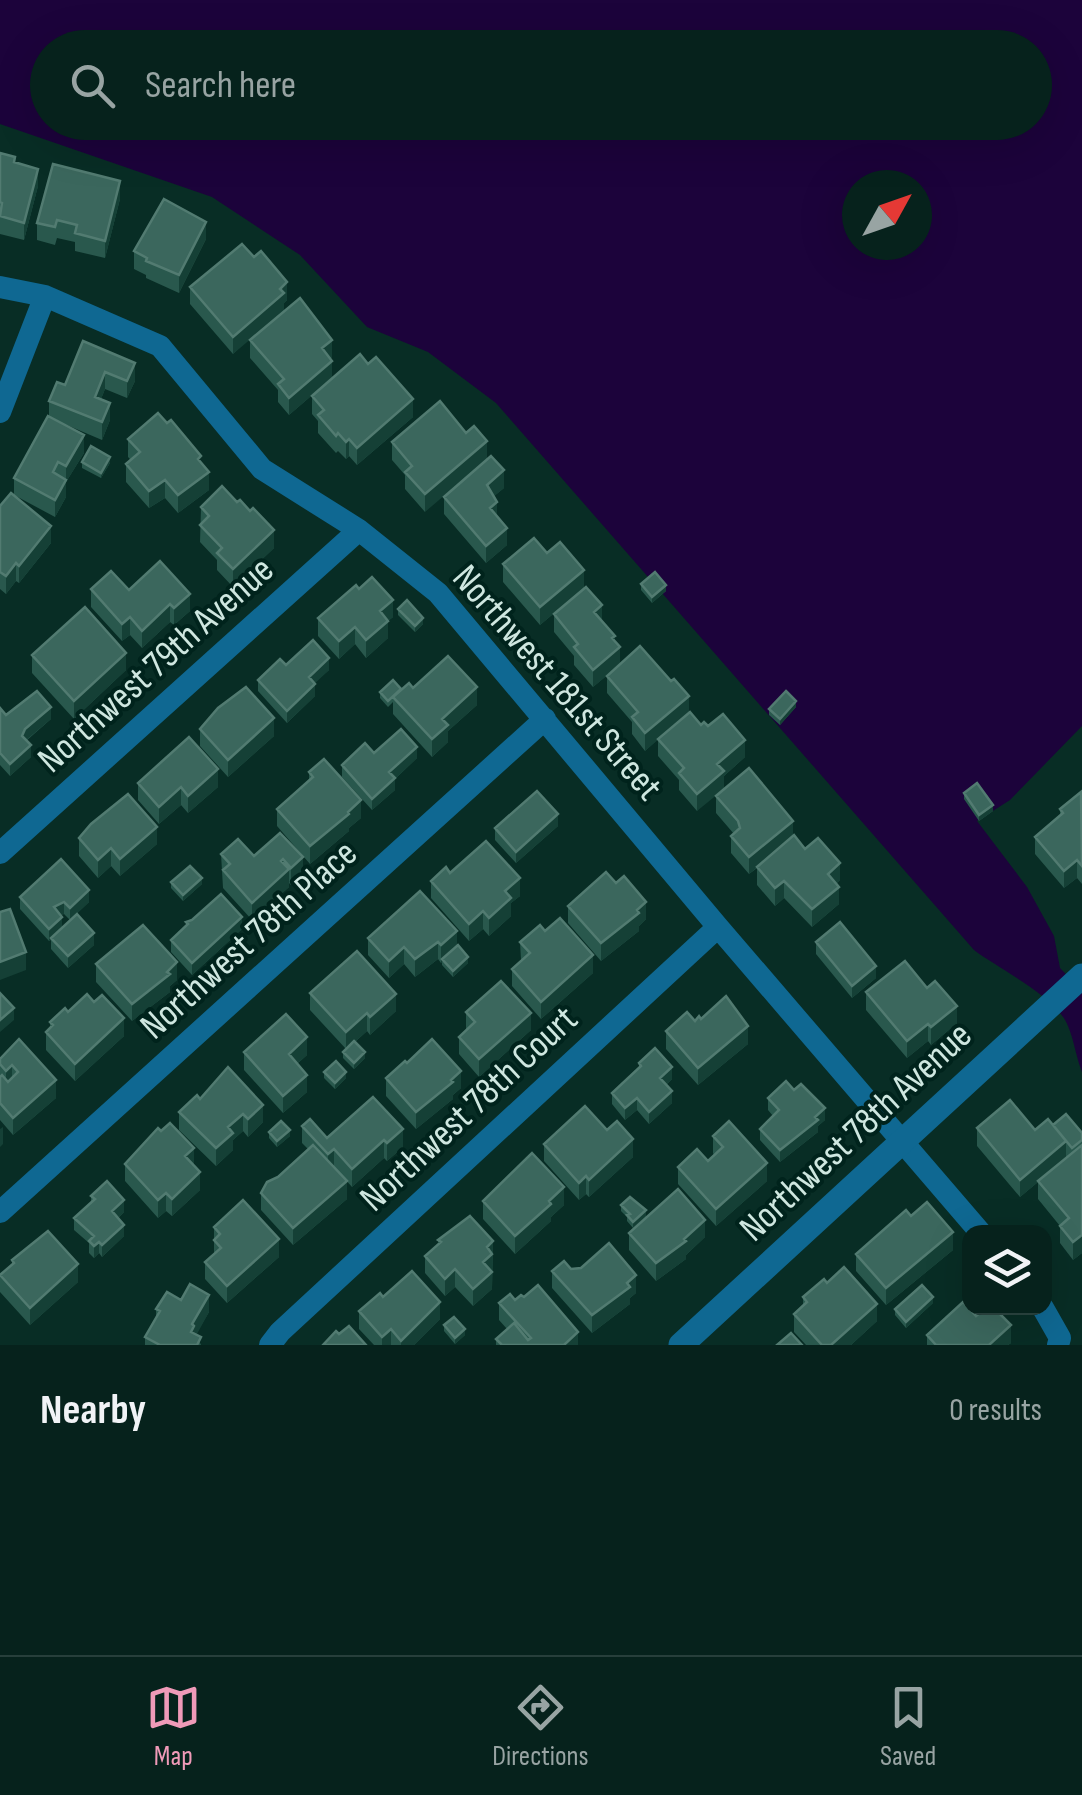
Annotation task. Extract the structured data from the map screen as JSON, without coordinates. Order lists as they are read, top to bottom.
{
  "streets": {
    "street": [
      "Northwest 79th Avenue",
      "Northwest 181st Street",
      "Northwest 78th Place",
      "Northwest 78th Court",
      "Northwest 78th Avenue"
    ]
  },
  "crossings": [
    ["Northwest 79th Avenue", "Northwest 181st Street"],
    ["Northwest 181st Street", "Northwest 78th Place"],
    ["Northwest 181st Street", "Northwest 78th Court"],
    ["Northwest 181st Street", "Northwest 78th Avenue"]
  ],
  "north": "top right",
  "page": {
    "search": "Search here",
    "heading": ["Nearby", "0 results"],
    "nav": ["Map", "Directions", "Saved"]
  }
}
